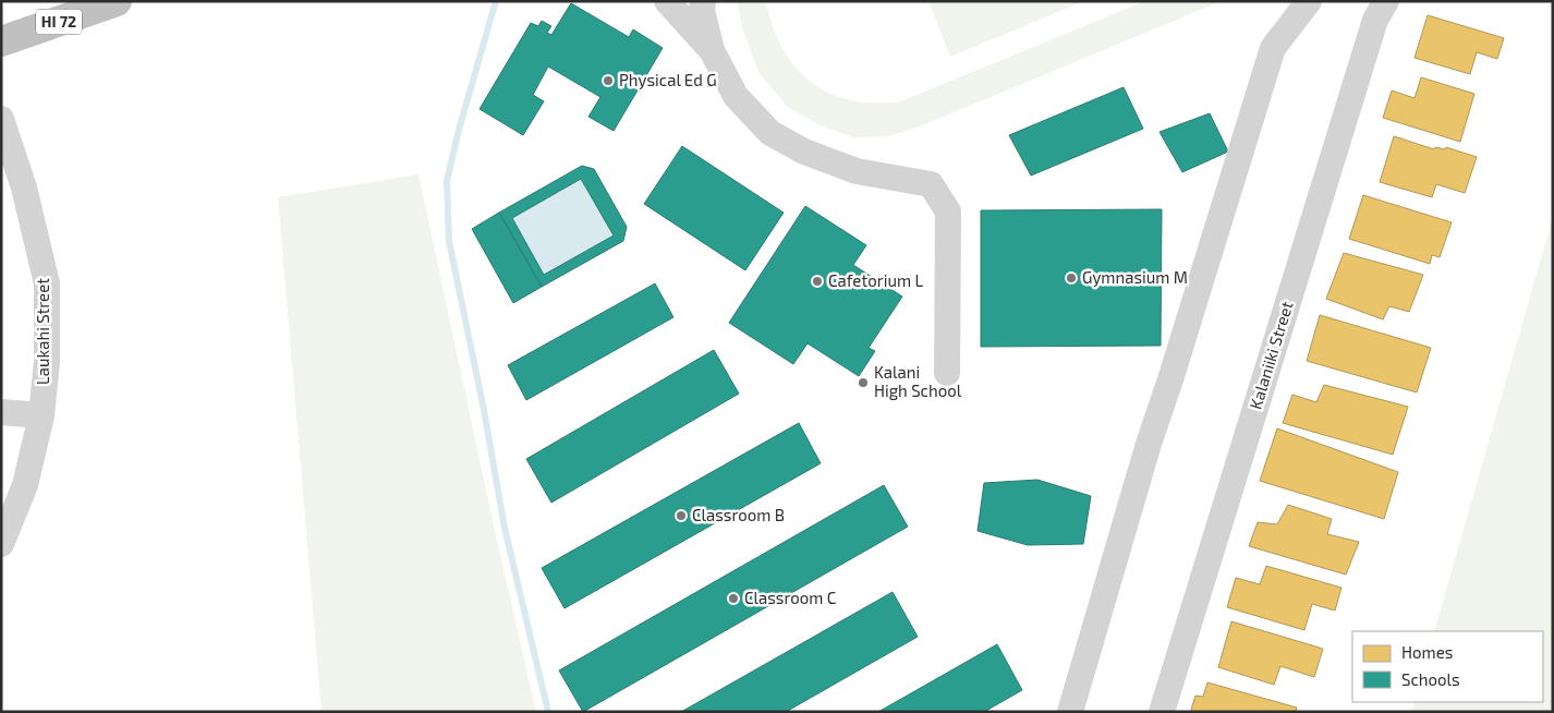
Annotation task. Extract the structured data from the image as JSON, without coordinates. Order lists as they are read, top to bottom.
{
  "streets": {
    "highway": ["HI 72"],
    "street": ["Laukahi Street", "Kalaniiki Street"]
  },
  "places": [
    "Physical Ed G",
    "Gymnasium M",
    "Cafetorium L",
    "Kalani High School",
    "Classroom B",
    "Classroom C"
  ],
  "legend": ["Homes", "Schools"]
}
